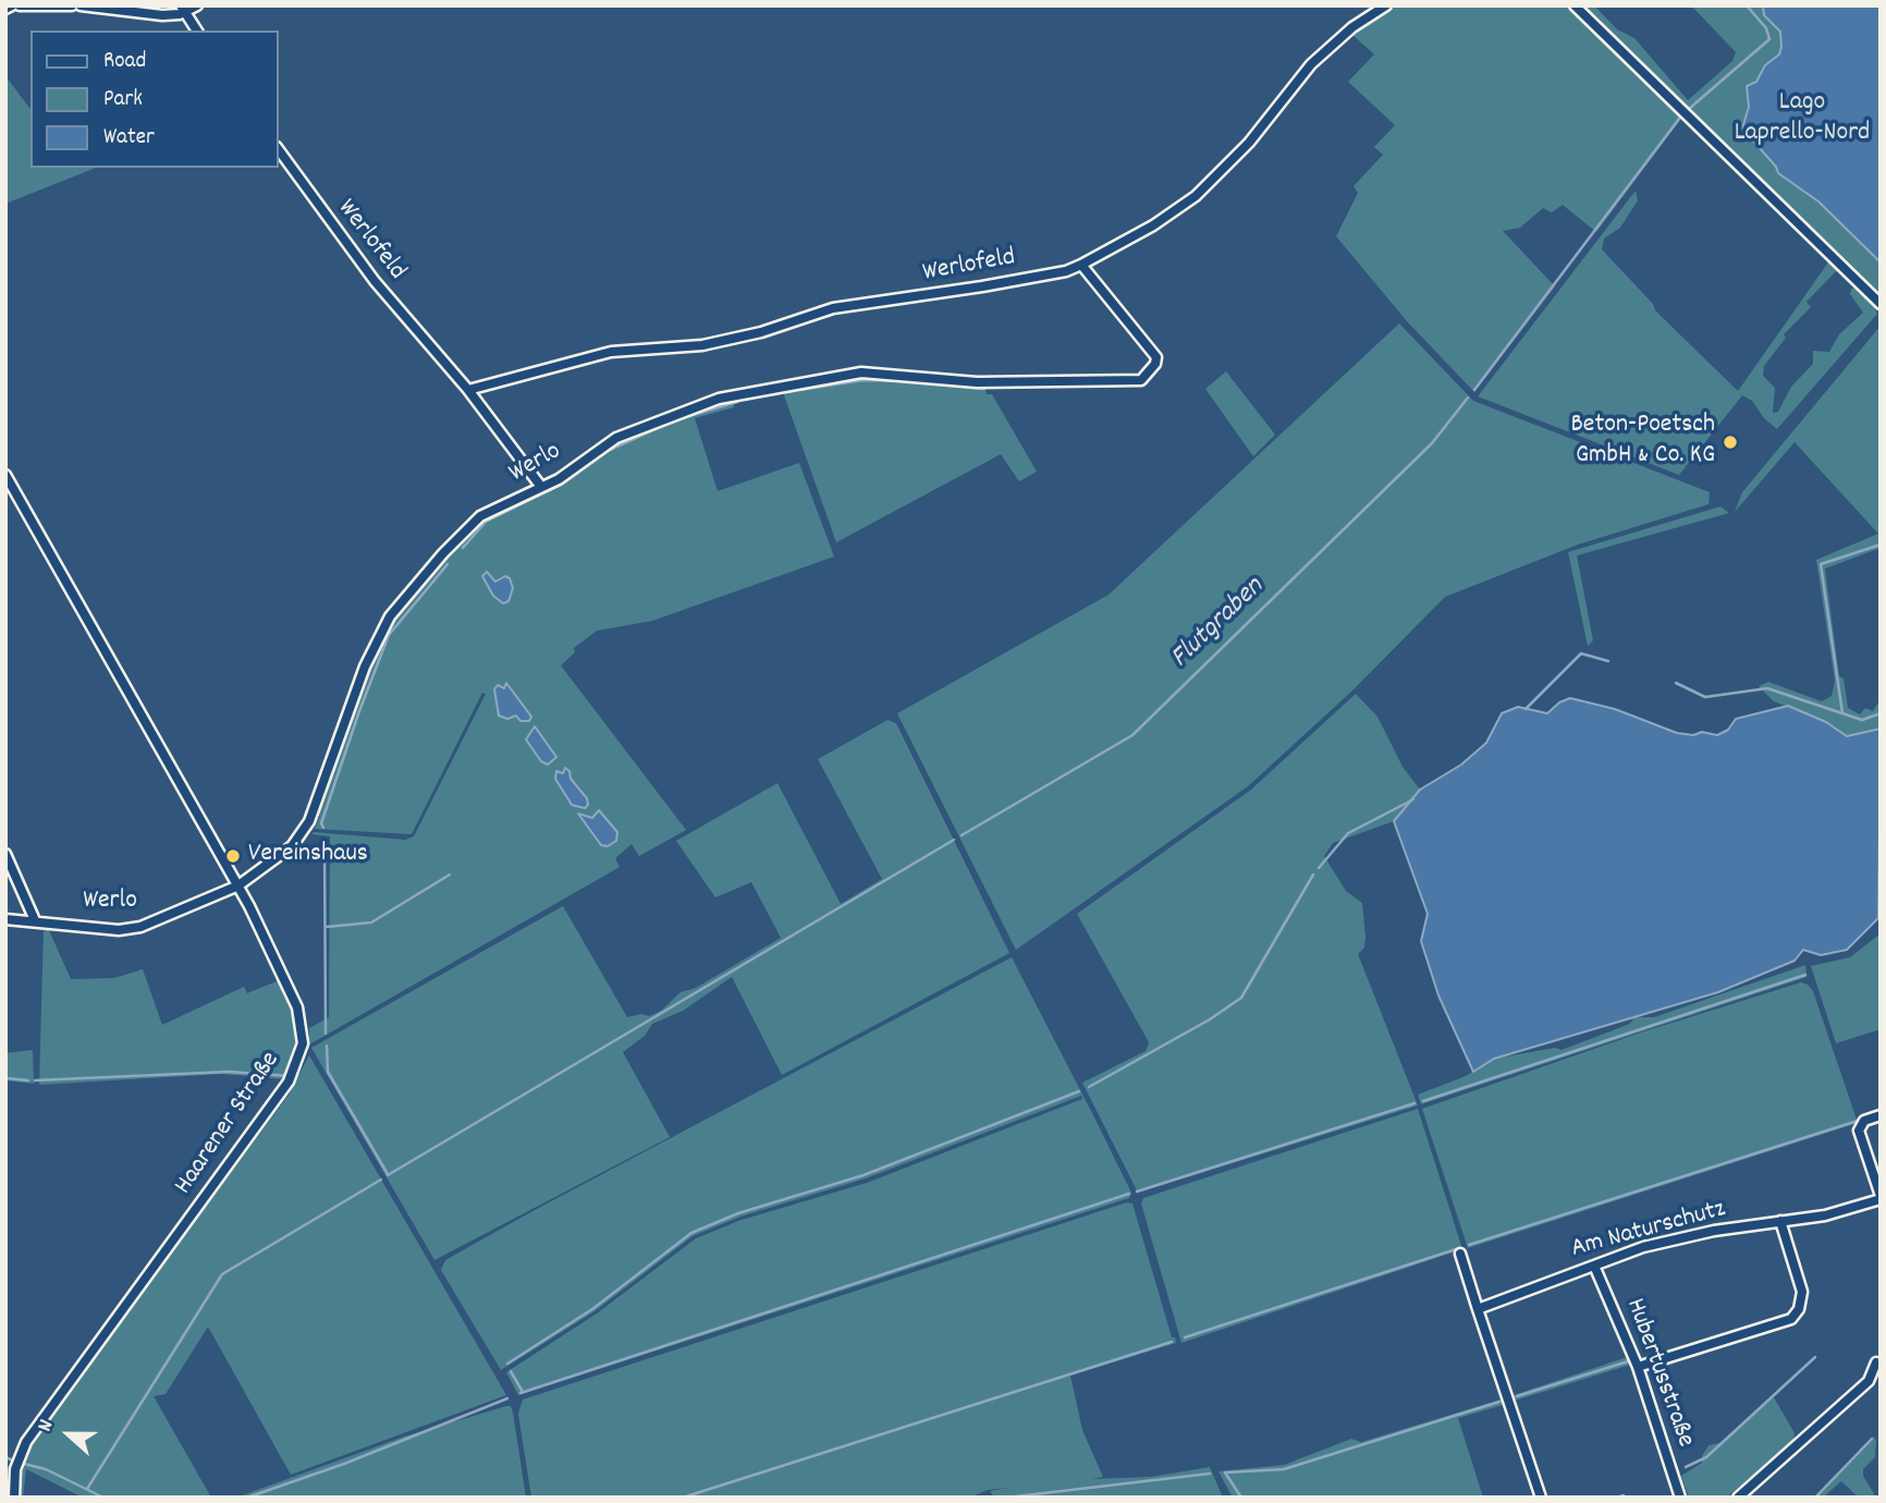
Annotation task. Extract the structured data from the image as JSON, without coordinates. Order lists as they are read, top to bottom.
{
  "streets": {
    "street": [
      "Werlofeld",
      "Werlo",
      "Haarener Straße",
      "Am Naturschutz",
      "Hubertusstraße"
    ]
  },
  "crossings": [
    ["Werlofeld", "Werlo"],
    ["Werlo", "Haarener Straße"],
    ["Am Naturschutz", "Hubertusstraße"]
  ],
  "water": ["Flutgraben"],
  "parks": ["Lago Laprello-Nord"],
  "places": ["Beton-Poetsch GmbH & Co. KG", "Vereinshaus"],
  "legend": ["Road", "Park", "Water"],
  "north": "left"
}
